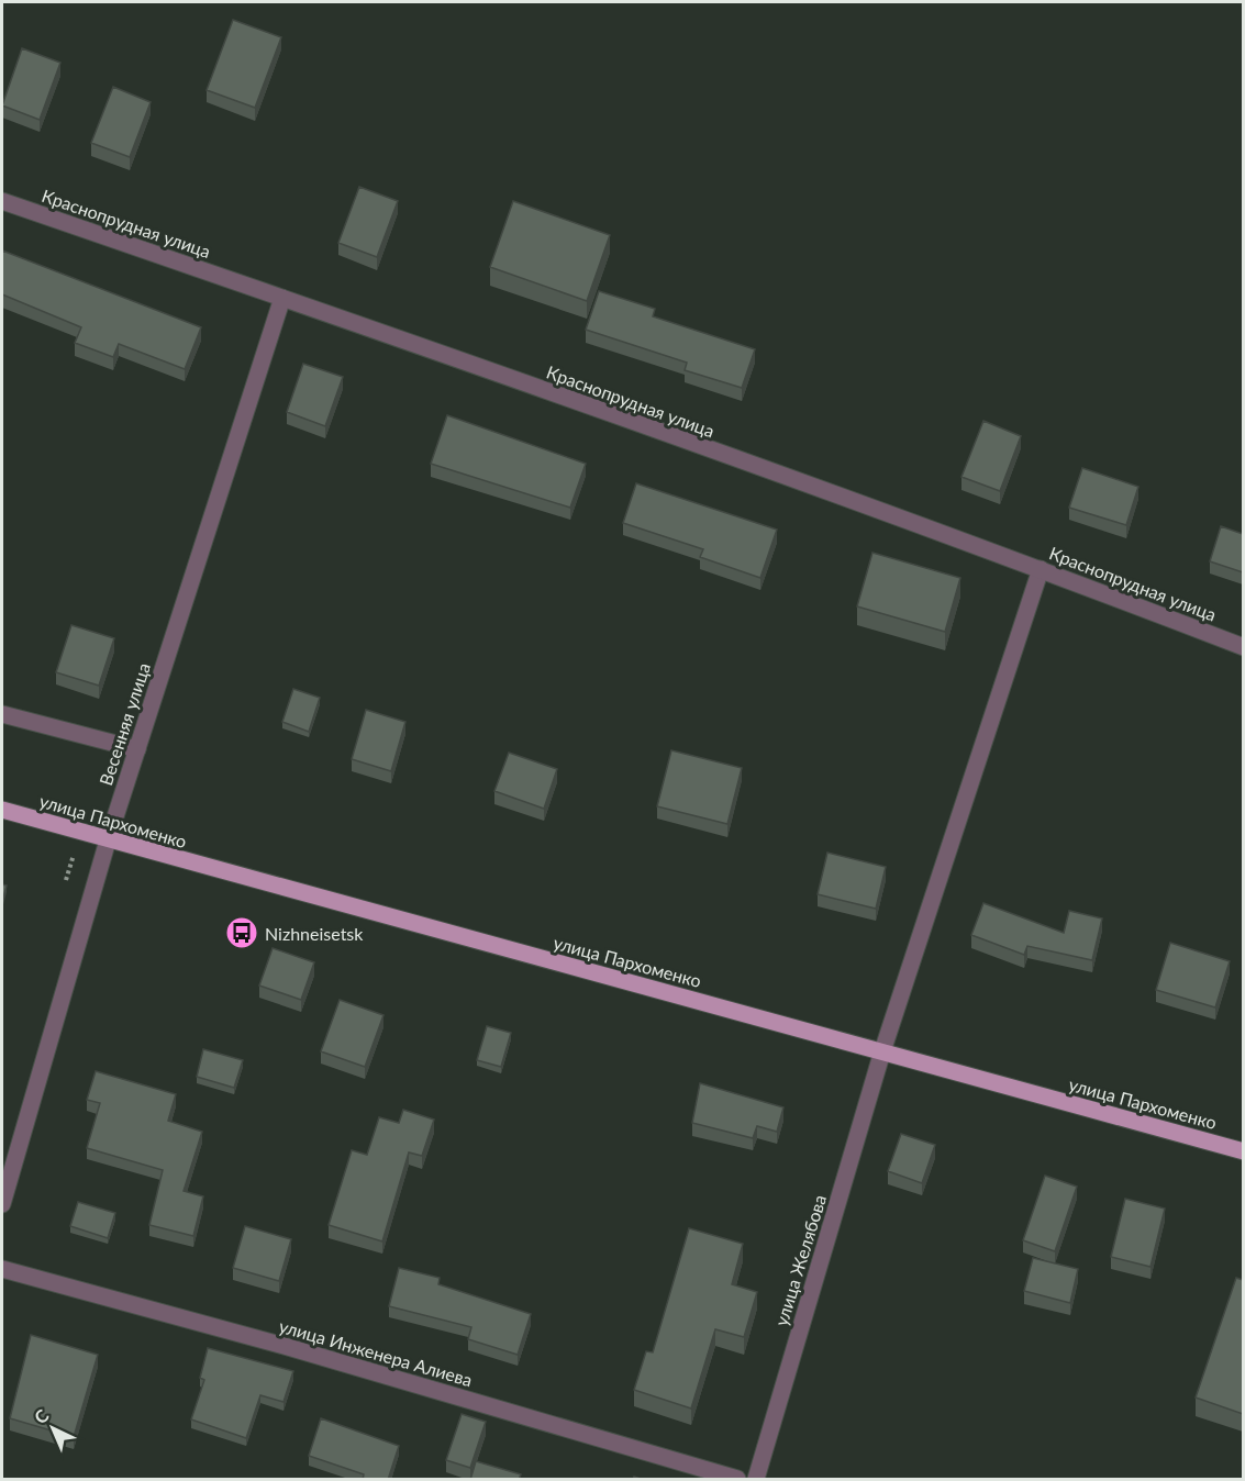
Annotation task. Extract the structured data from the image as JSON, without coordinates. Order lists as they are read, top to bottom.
{
  "streets": {
    "main road": ["улица Пархоменко"],
    "street": [
      "Краснопрудная улица",
      "Весенняя улица",
      "улица Желябова",
      "улица Инженера Алиева"
    ]
  },
  "crossings": [
    ["Краснопрудная улица", "Весенняя улица"],
    ["Краснопрудная улица", "улица Желябова"],
    ["Весенняя улица", "улица Пархоменко"],
    ["улица Пархоменко", "улица Желябова"]
  ],
  "places": {
    "bus stop": ["Nizhneisetsk"]
  },
  "north": "top left"
}
